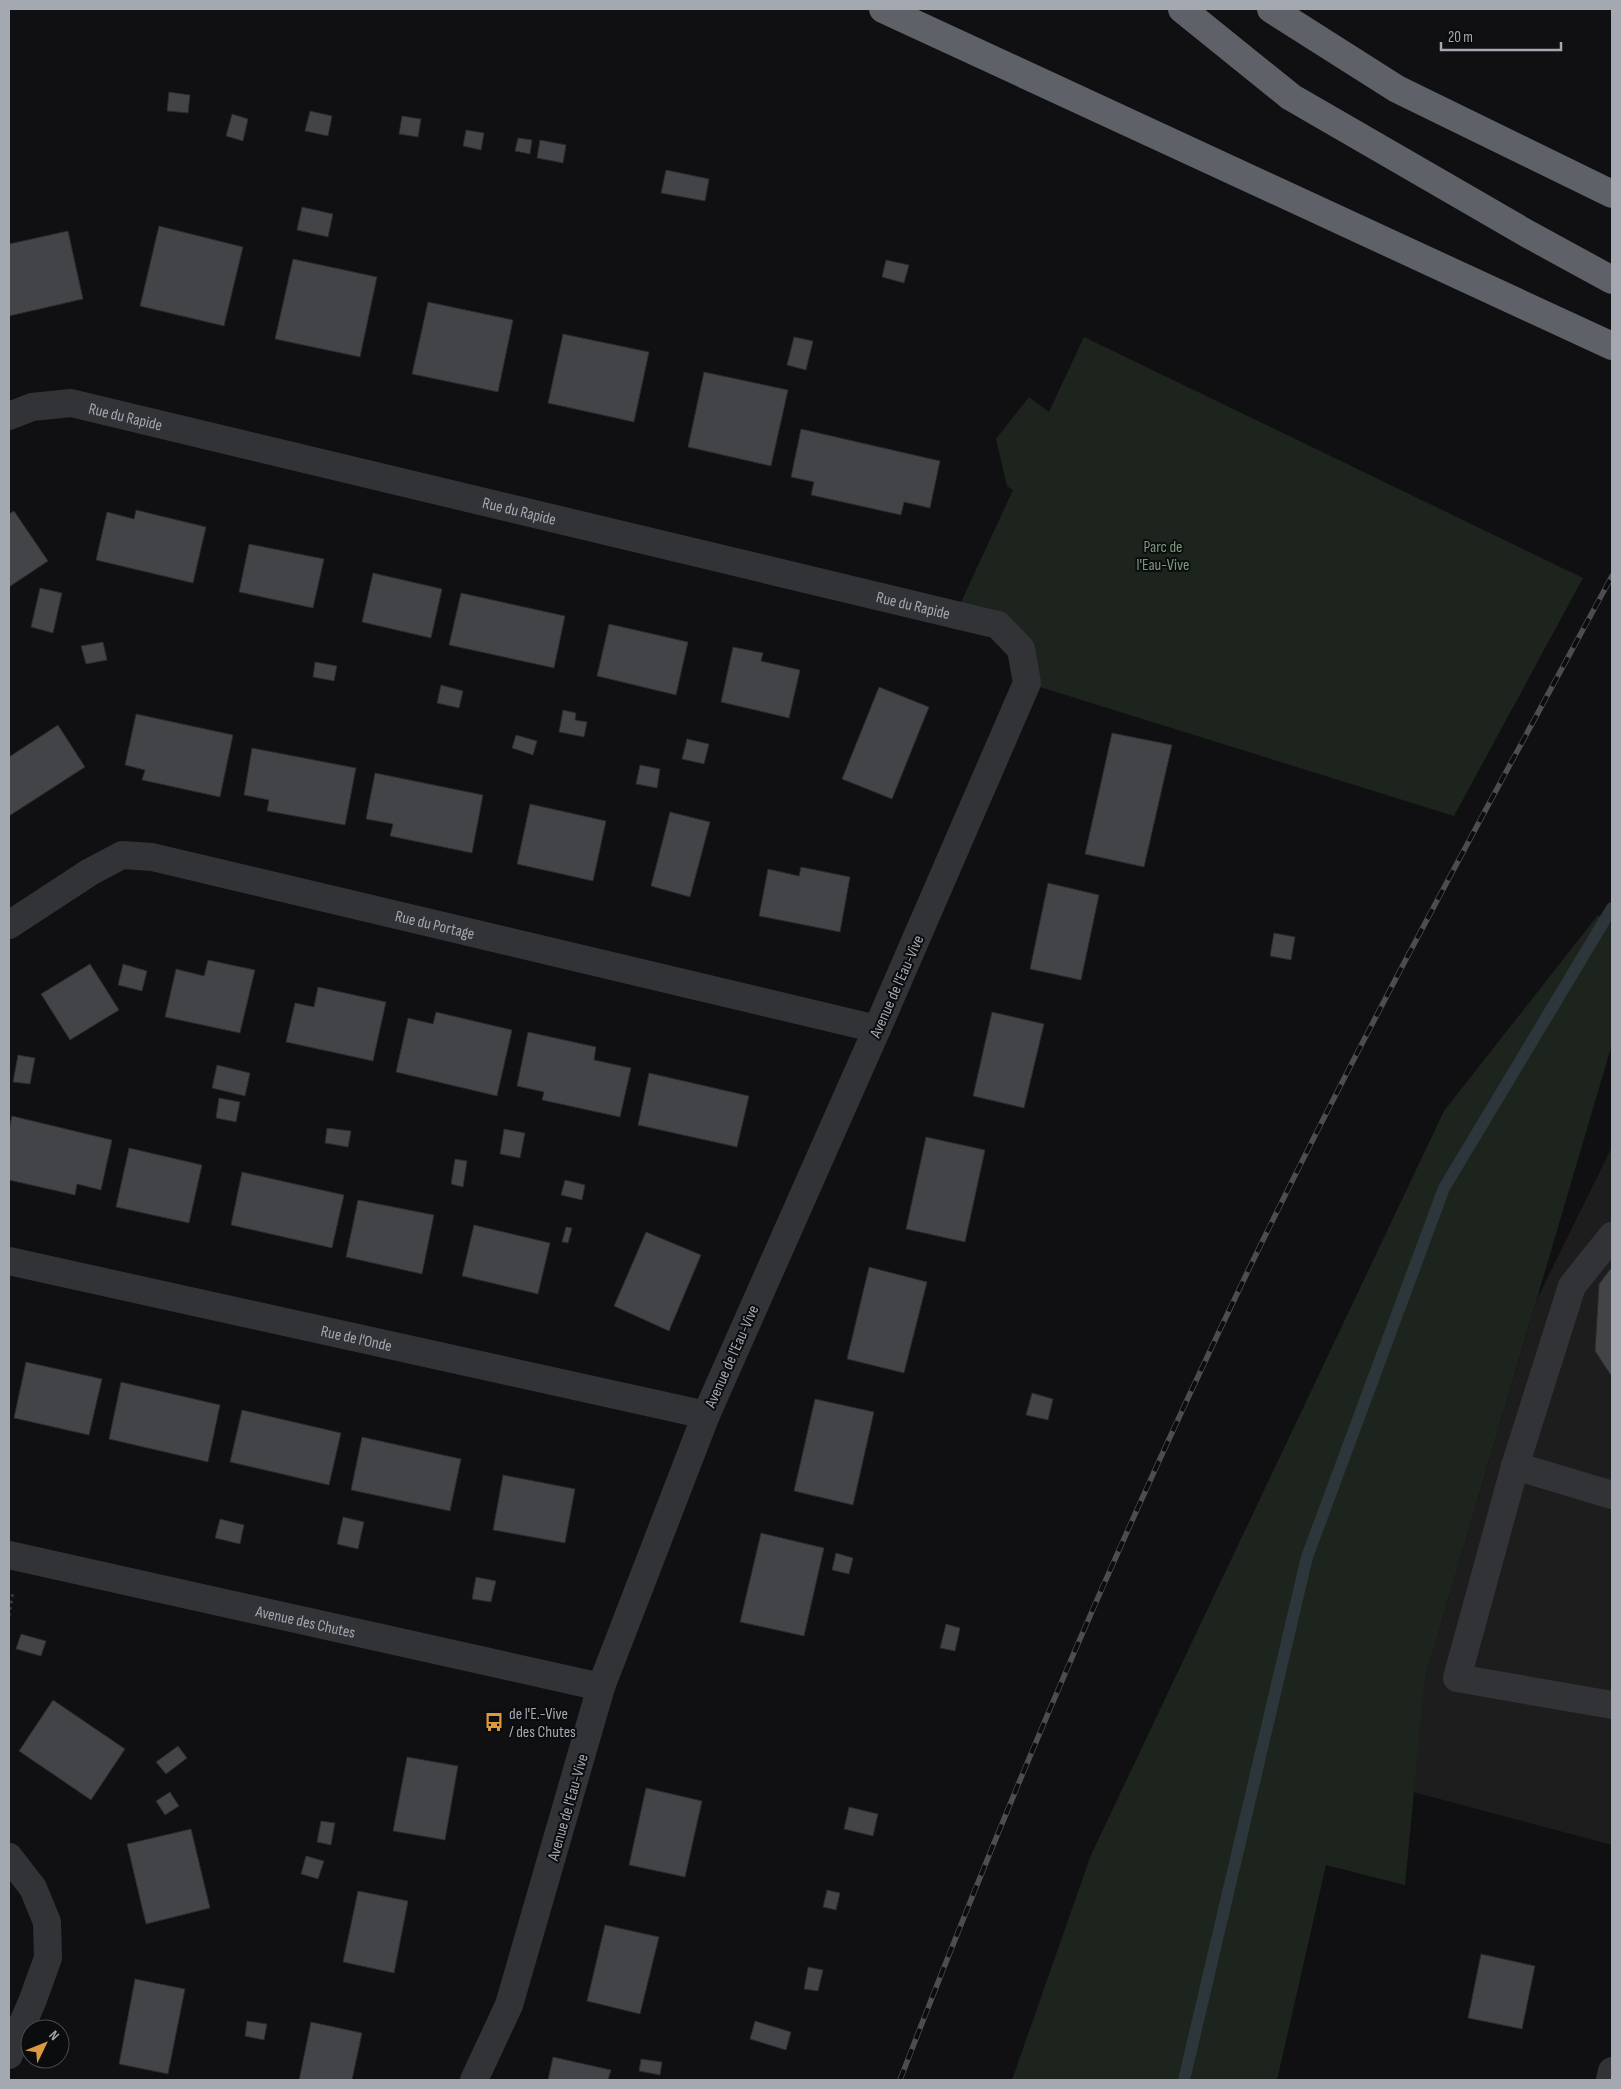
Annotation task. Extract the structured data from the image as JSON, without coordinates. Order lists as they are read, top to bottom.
{
  "streets": {
    "street": [
      "Rue du Rapide",
      "Rue du Portage",
      "Avenue de l'Eau-Vive",
      "Rue de l'Onde",
      "Avenue des Chutes"
    ]
  },
  "crossings": [
    ["Rue du Rapide", "Avenue de l'Eau-Vive"],
    ["Rue du Portage", "Avenue de l'Eau-Vive"],
    ["Avenue de l'Eau-Vive", "Rue de l'Onde"],
    ["Avenue de l'Eau-Vive", "Avenue des Chutes"]
  ],
  "parks": ["Parc de l'Eau-Vive"],
  "places": {
    "bus stop": ["de l'E.-Vive / des Chutes"]
  },
  "scale_bar": "20 m",
  "north": "top right"
}
